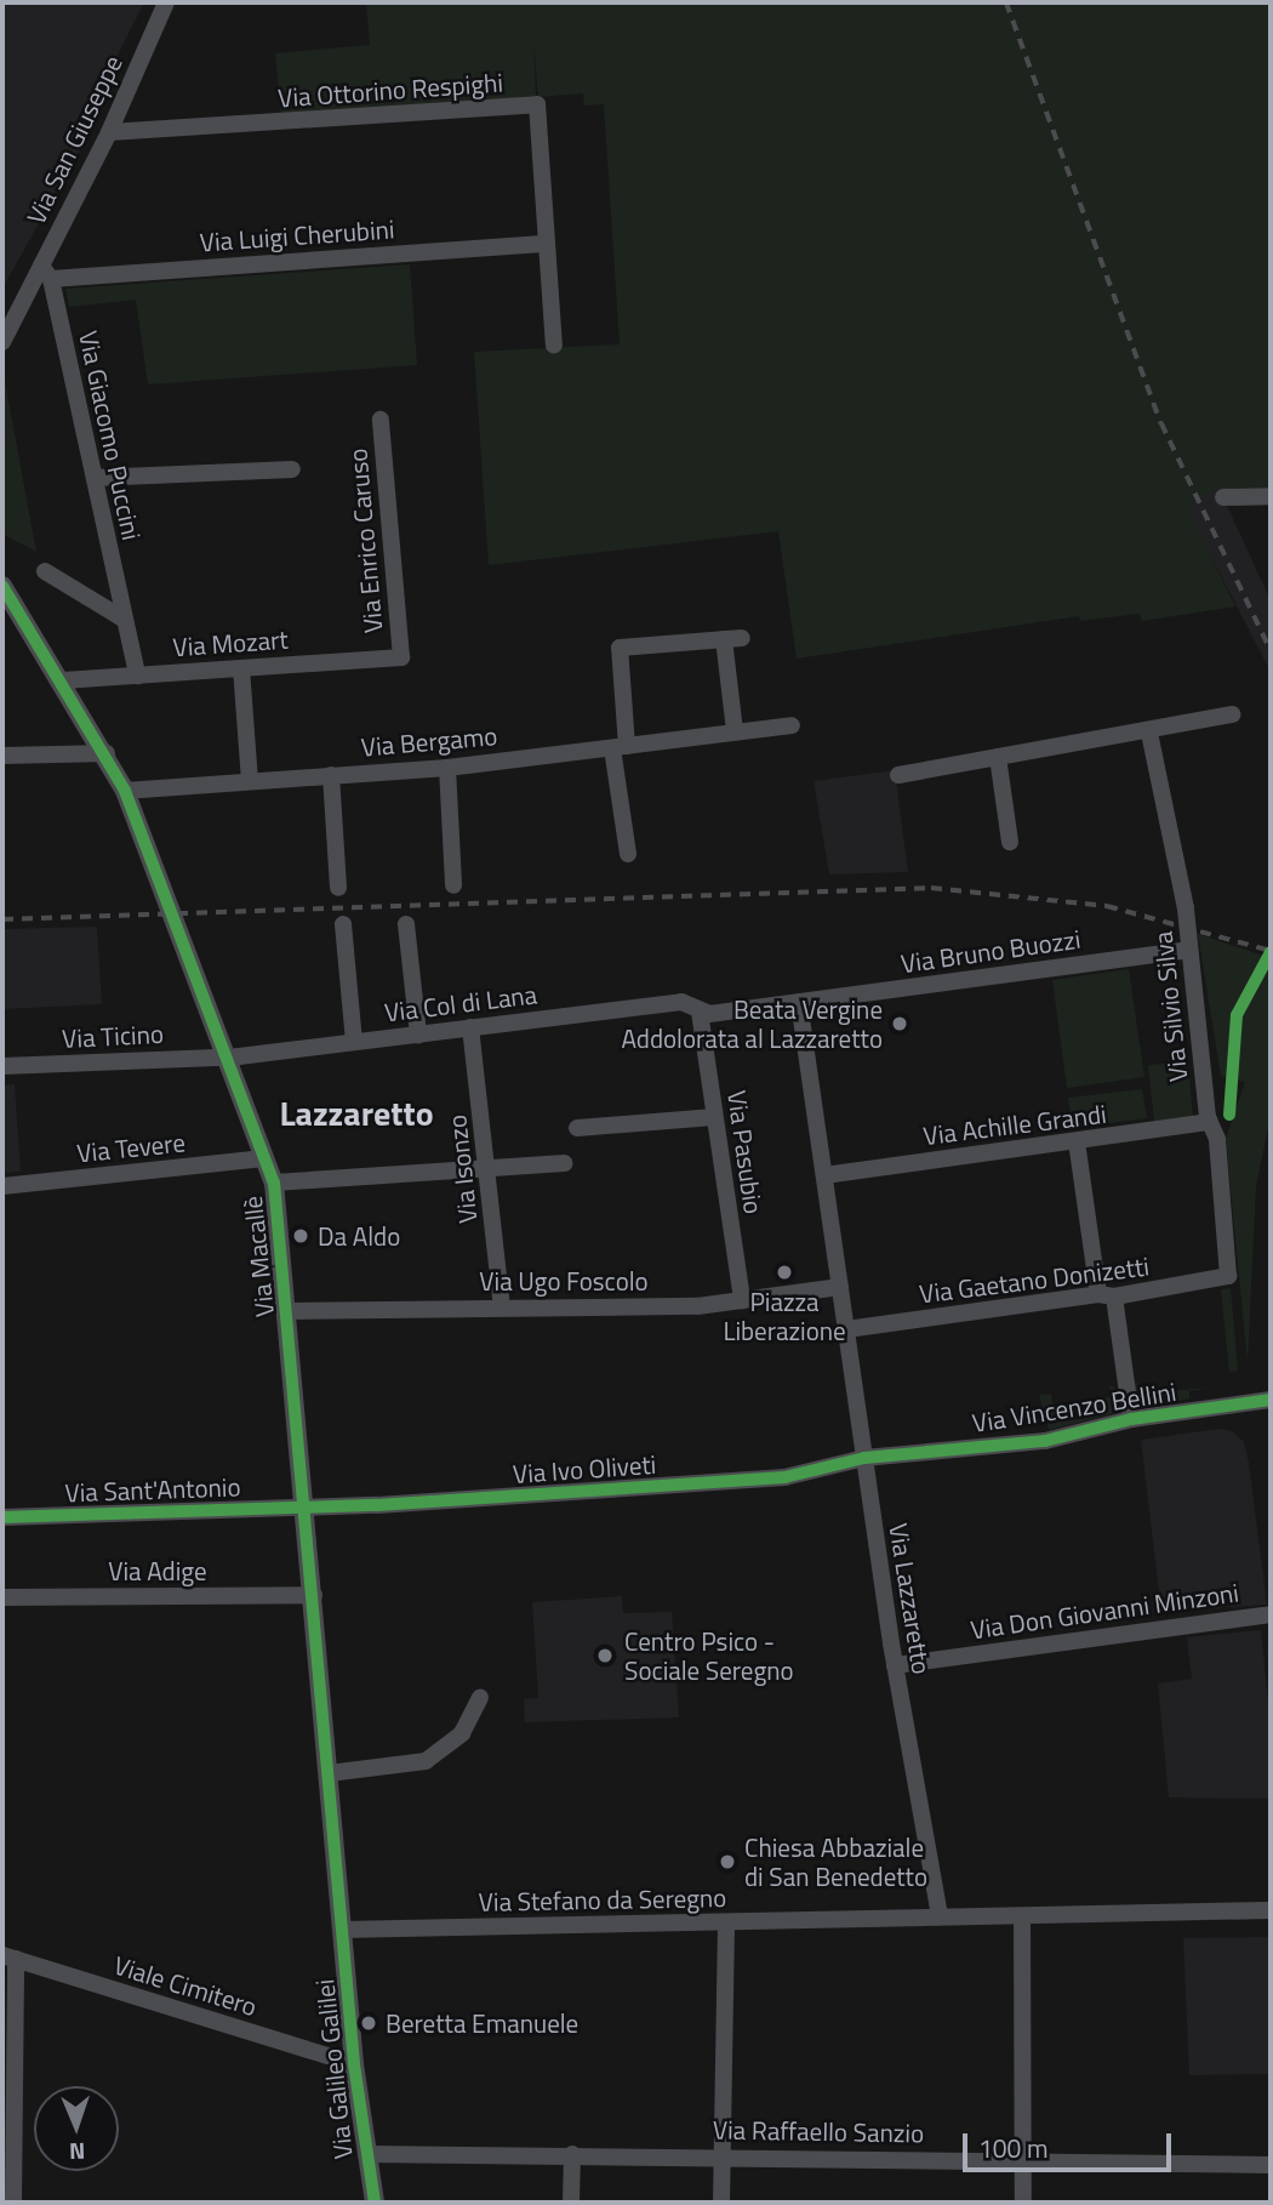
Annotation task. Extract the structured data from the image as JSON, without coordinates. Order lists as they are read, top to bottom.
{
  "streets": {
    "street": [
      "Via Ottorino Respighi",
      "Via San Giuseppe",
      "Via Luigi Cherubini",
      "Via Giacomo Puccini",
      "Via Enrico Caruso",
      "Via Mozart",
      "Via Bergamo",
      "Via Bruno Buozzi",
      "Via Col di Lana",
      "Via Silvio Silva",
      "Via Ticino",
      "Via Achille Grandi",
      "Via Tevere",
      "Via Pasubio",
      "Via Isonzo",
      "Via Macallè",
      "Via Gaetano Donizetti",
      "Via Ugo Foscolo",
      "Via Vincenzo Bellini",
      "Via Ivo Oliveti",
      "Via Sant'Antonio",
      "Via Adige",
      "Via Lazzaretto",
      "Via Don Giovanni Minzoni",
      "Via Stefano da Seregno",
      "Viale Cimitero",
      "Via Galileo Galilei",
      "Via Raffaello Sanzio"
    ]
  },
  "crossings": [
    ["Via Ottorino Respighi", "Via San Giuseppe"],
    ["Via Ottorino Respighi", "Via Luigi Cherubini"],
    ["Via San Giuseppe", "Via Luigi Cherubini"],
    ["Via San Giuseppe", "Via Giacomo Puccini"],
    ["Via Luigi Cherubini", "Via Giacomo Puccini"],
    ["Via Giacomo Puccini", "Via Mozart"],
    ["Via Enrico Caruso", "Via Mozart"],
    ["Via Mozart", "Via Macallè"],
    ["Via Bergamo", "Via Macallè"],
    ["Via Bruno Buozzi", "Via Col di Lana"],
    ["Via Bruno Buozzi", "Via Silvio Silva"],
    ["Via Bruno Buozzi", "Via Pasubio"],
    ["Via Col di Lana", "Via Ticino"],
    ["Via Col di Lana", "Via Pasubio"],
    ["Via Col di Lana", "Via Isonzo"],
    ["Via Col di Lana", "Via Macallè"],
    ["Via Silvio Silva", "Via Achille Grandi"],
    ["Via Silvio Silva", "Via Gaetano Donizetti"],
    ["Via Ticino", "Via Macallè"],
    ["Via Tevere", "Via Macallè"],
    ["Via Pasubio", "Via Ugo Foscolo"],
    ["Via Isonzo", "Via Ugo Foscolo"],
    ["Via Macallè", "Via Ugo Foscolo"],
    ["Via Macallè", "Via Ivo Oliveti"],
    ["Via Macallè", "Via Sant'Antonio"],
    ["Via Macallè", "Via Adige"],
    ["Via Macallè", "Via Stefano da Seregno"],
    ["Via Macallè", "Via Galileo Galilei"],
    ["Via Gaetano Donizetti", "Via Lazzaretto"],
    ["Via Ugo Foscolo", "Via Lazzaretto"],
    ["Via Vincenzo Bellini", "Via Ivo Oliveti"],
    ["Via Vincenzo Bellini", "Via Lazzaretto"],
    ["Via Ivo Oliveti", "Via Sant'Antonio"],
    ["Via Ivo Oliveti", "Via Lazzaretto"],
    ["Via Lazzaretto", "Via Don Giovanni Minzoni"],
    ["Via Lazzaretto", "Via Stefano da Seregno"],
    ["Via Stefano da Seregno", "Via Galileo Galilei"],
    ["Viale Cimitero", "Via Galileo Galilei"],
    ["Via Galileo Galilei", "Via Raffaello Sanzio"]
  ],
  "districts": ["Lazzaretto"],
  "places": [
    "Beata Vergine Addolorata al Lazzaretto",
    "Da Aldo",
    "Piazza Liberazione",
    "Centro Psico - Sociale Seregno",
    "Chiesa Abbaziale di San Benedetto",
    "Beretta Emanuele"
  ],
  "scale_bar": "100 m",
  "north": "bottom"
}
